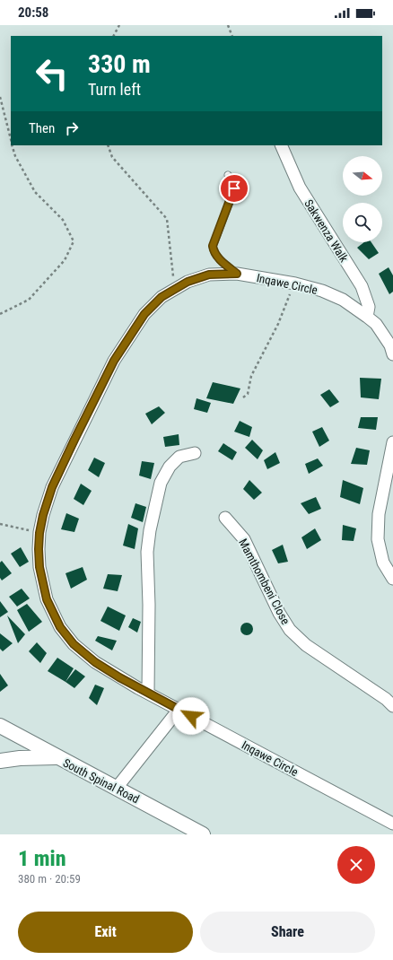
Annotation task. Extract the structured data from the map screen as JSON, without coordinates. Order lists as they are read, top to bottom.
{
  "streets": {
    "street": [
      "Sakwenza Walk",
      "Inqawe Circle",
      "Mamthombeni Close",
      "South Spinal Road"
    ]
  },
  "crossings": [
    ["Sakwenza Walk", "Inqawe Circle"]
  ],
  "north": "right",
  "page": {
    "status": "20:58",
    "turn": ["330 m", "Turn left"],
    "then": "Then",
    "heading": ["1 min", "380 m · 20:59"],
    "buttons": ["Exit", "Share"]
  }
}
